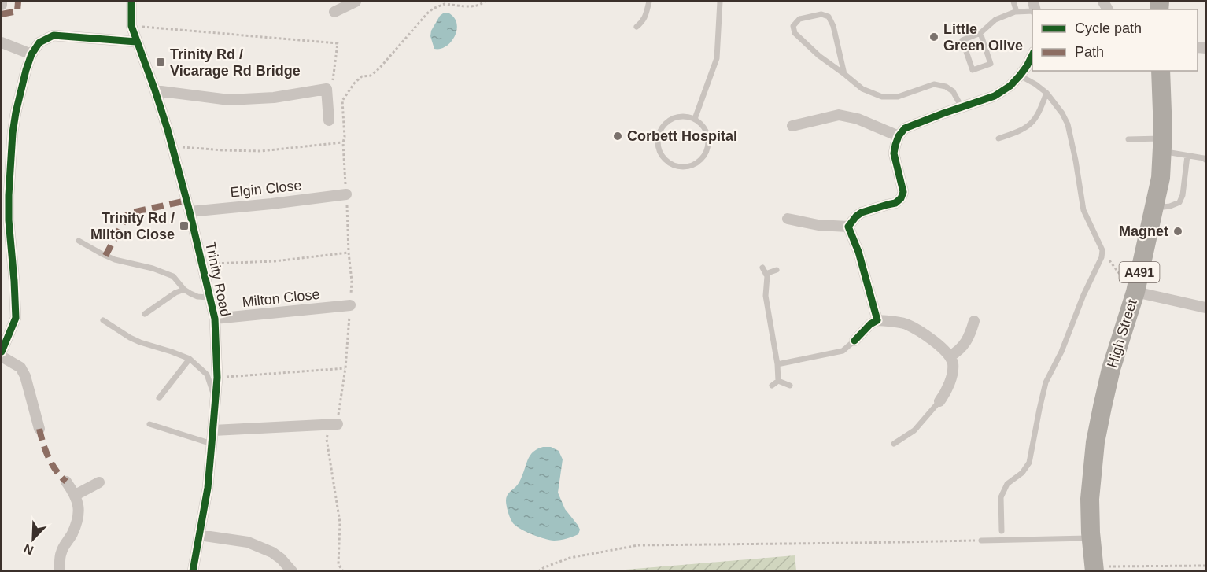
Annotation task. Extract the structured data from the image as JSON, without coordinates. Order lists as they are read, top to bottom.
{
  "streets": {
    "highway": ["A491", "High Street"],
    "street": ["Elgin Close", "Trinity Road", "Milton Close"]
  },
  "crossings": [
    ["Elgin Close", "Trinity Road"],
    ["Trinity Road", "Milton Close"]
  ],
  "places": {
    "other": ["Little Green Olive", "Corbett Hospital", "Magnet"],
    "transit": ["Trinity Rd / Vicarage Rd Bridge", "Trinity Rd / Milton Close"]
  },
  "legend": ["Cycle path", "Path"],
  "north": "bottom left"
}
